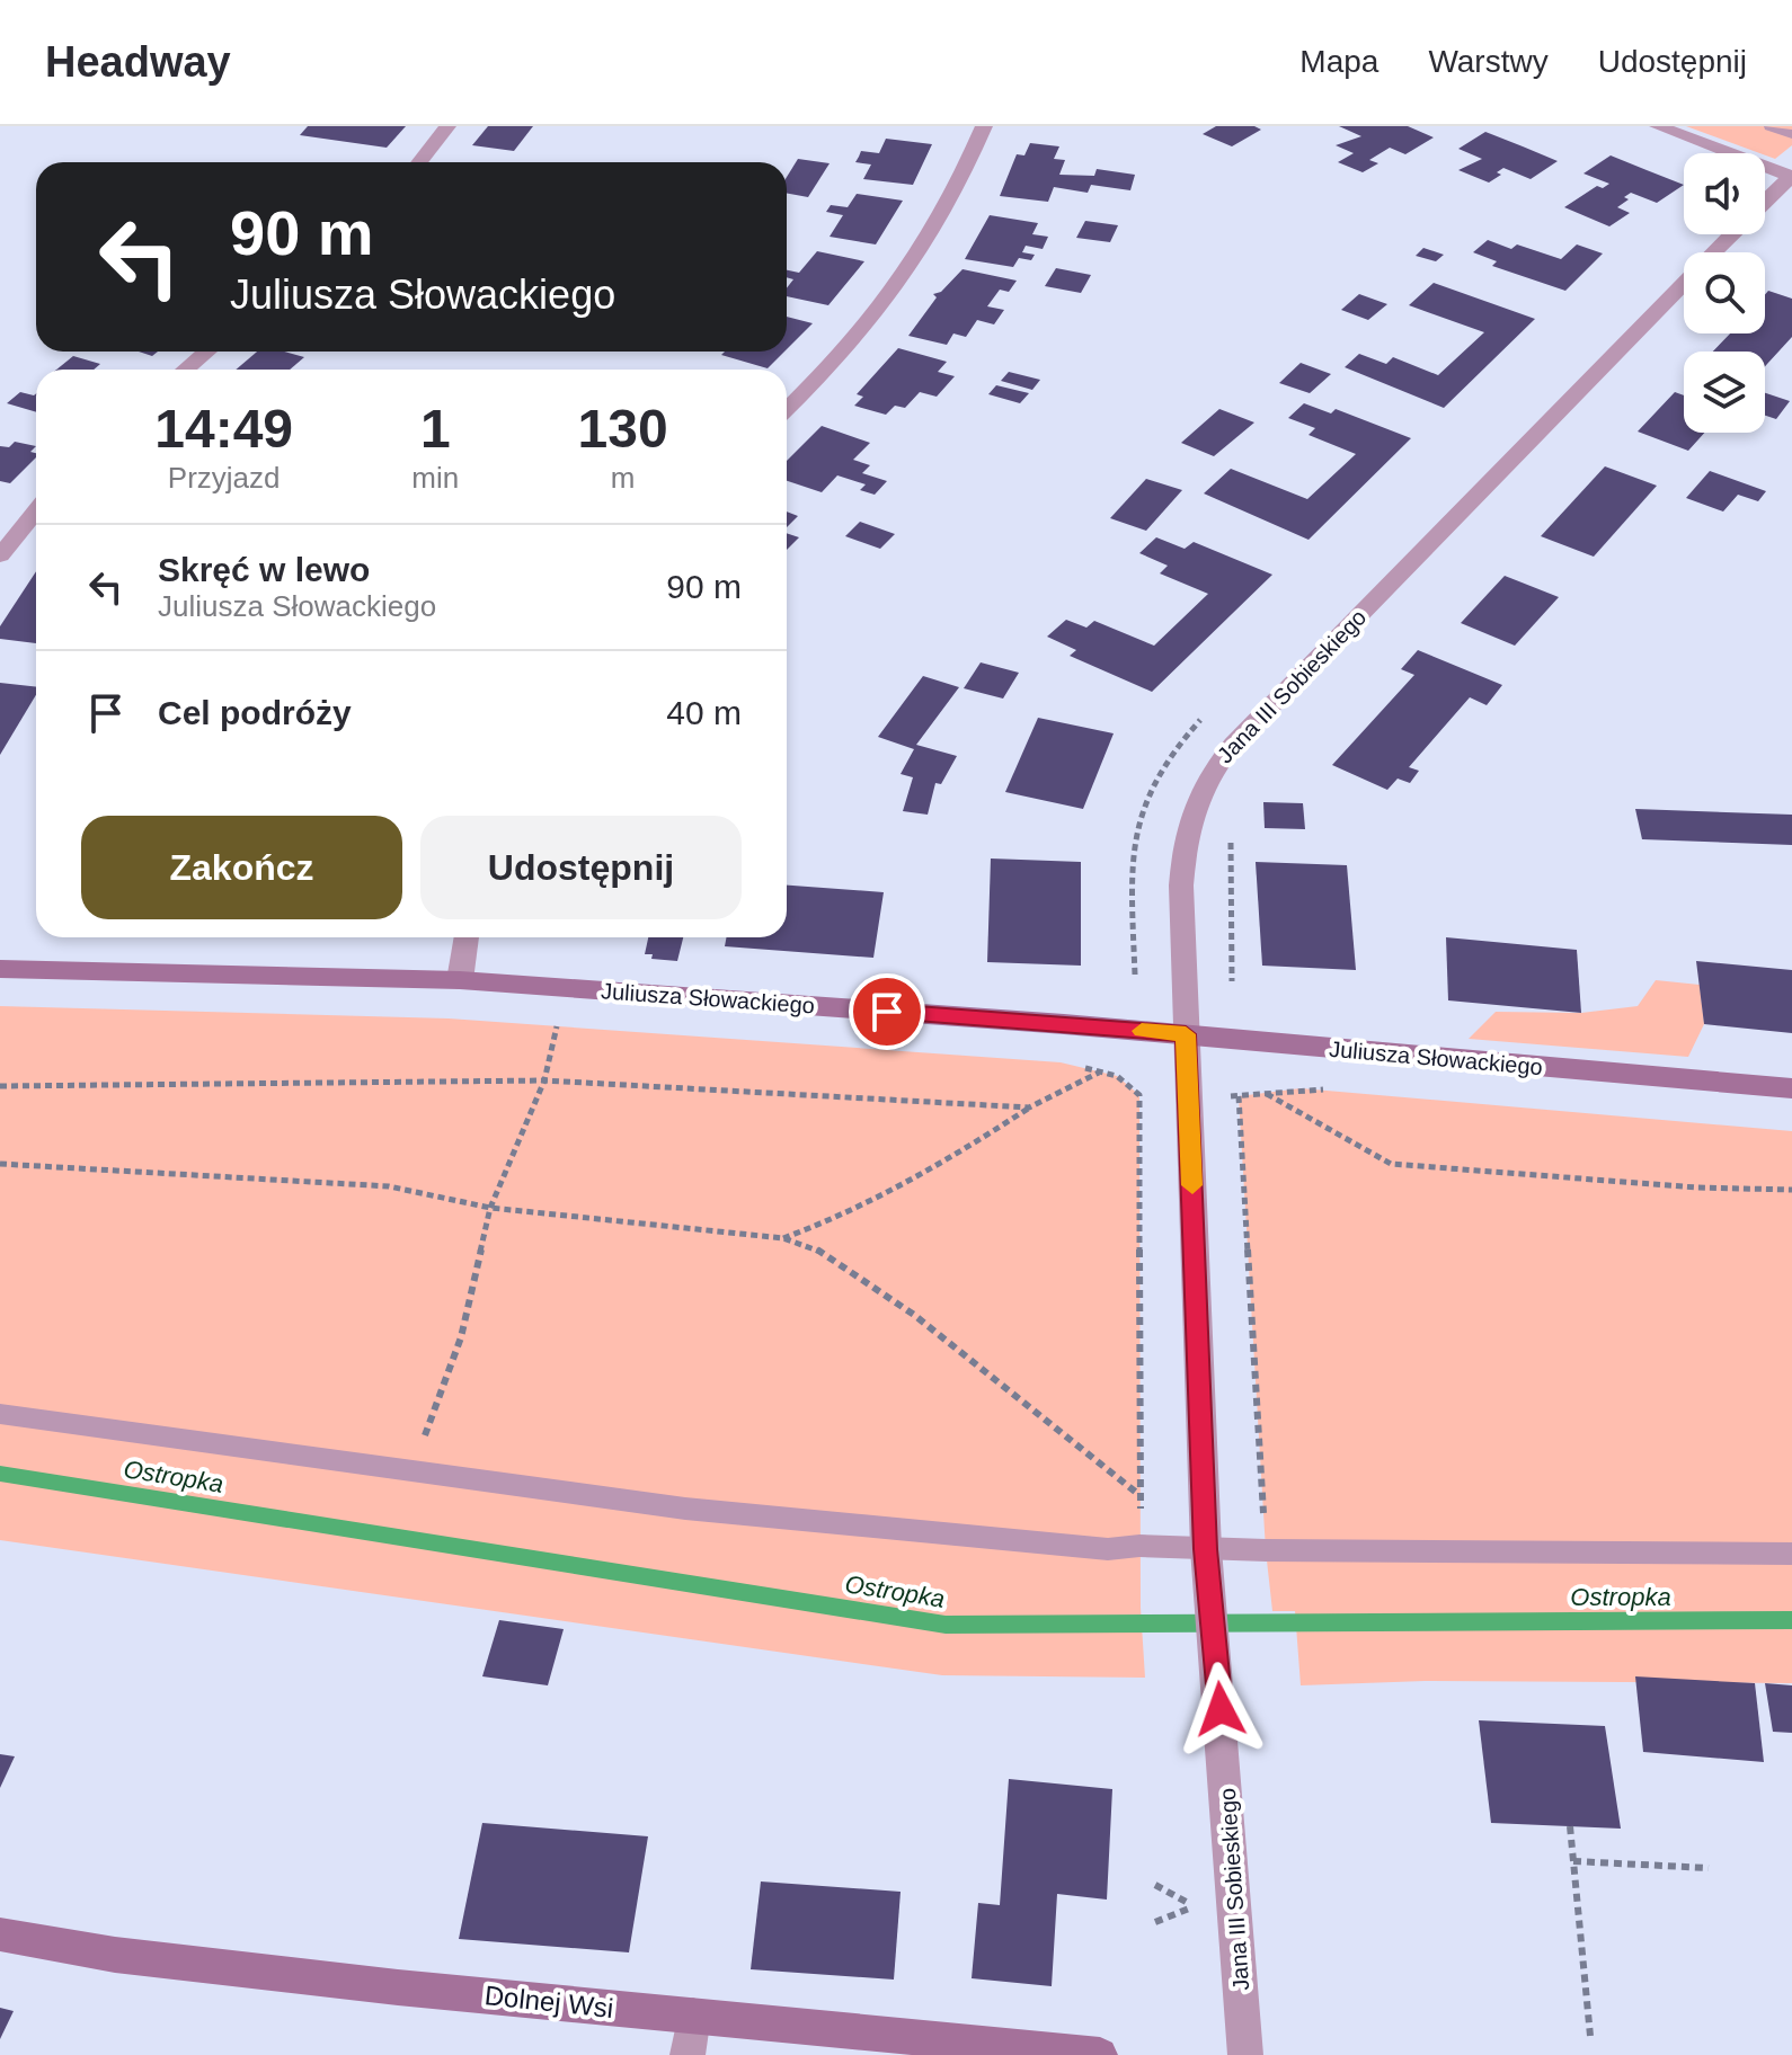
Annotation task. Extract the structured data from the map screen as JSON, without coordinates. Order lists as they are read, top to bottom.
{
  "streets": {
    "main road": ["Juliusza Słowackiego", "Dolnej Wsi"],
    "street": ["Jana III Sobieskiego"]
  },
  "crossings": [
    ["Jana III Sobieskiego", "Juliusza Słowackiego"]
  ],
  "water": ["Ostropka"],
  "page": {
    "header": "Headway",
    "nav": ["Mapa", "Warstwy", "Udostępnij"],
    "turn": ["90 m", "Juliusza Słowackiego"],
    "eta": [
      "14:49",
      "Przyjazd",
      "1",
      "min",
      "130",
      "m"
    ],
    "list": [
      {
        "name": "Skręć w lewo",
        "note": "Juliusza Słowackiego",
        "value": "90 m"
      },
      {
        "name": "Cel podróży",
        "value": "40 m"
      }
    ],
    "buttons": ["Zakończ", "Udostępnij"]
  }
}
